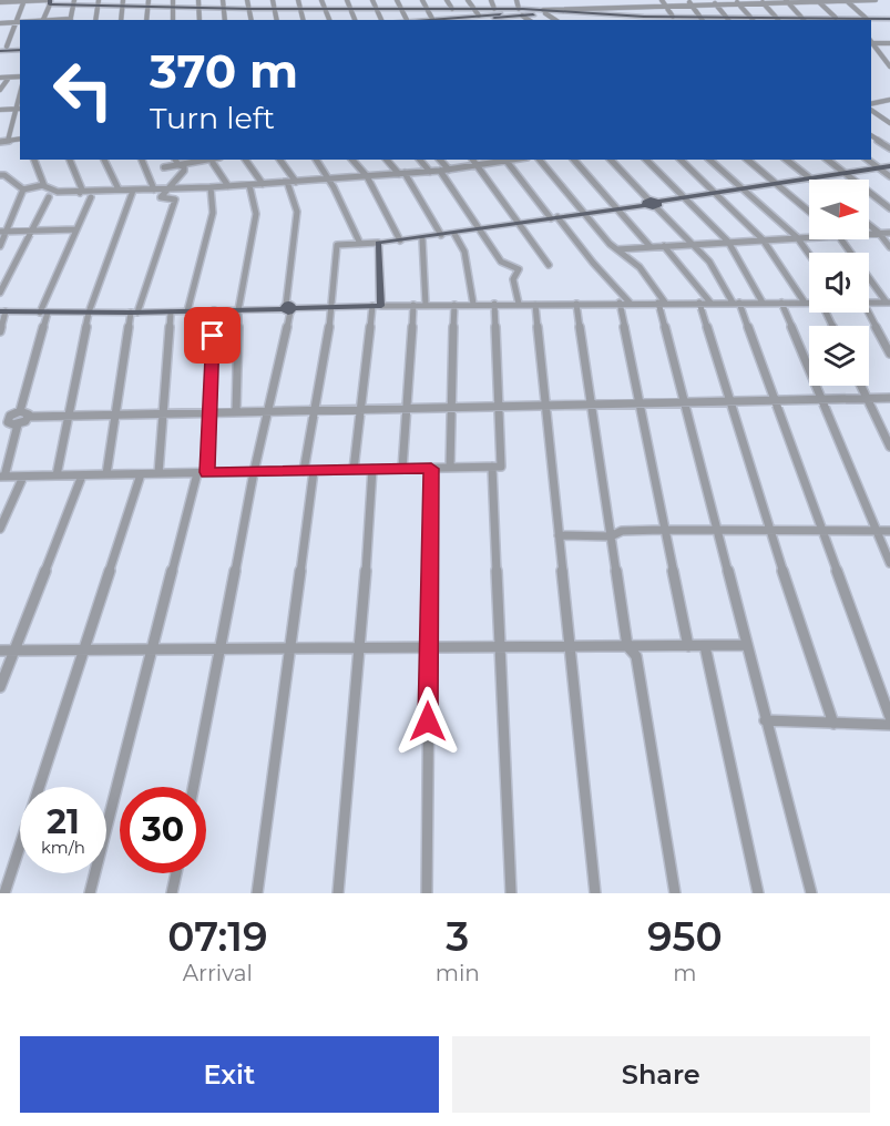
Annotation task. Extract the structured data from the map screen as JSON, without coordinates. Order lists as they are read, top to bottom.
{
  "north": "right",
  "page": {
    "turn": ["370 m", "Turn left"],
    "speed": "21 km/h",
    "limit": "30",
    "eta": [
      "07:19",
      "Arrival",
      "3",
      "min",
      "950",
      "m"
    ],
    "buttons": ["Exit", "Share"]
  }
}
